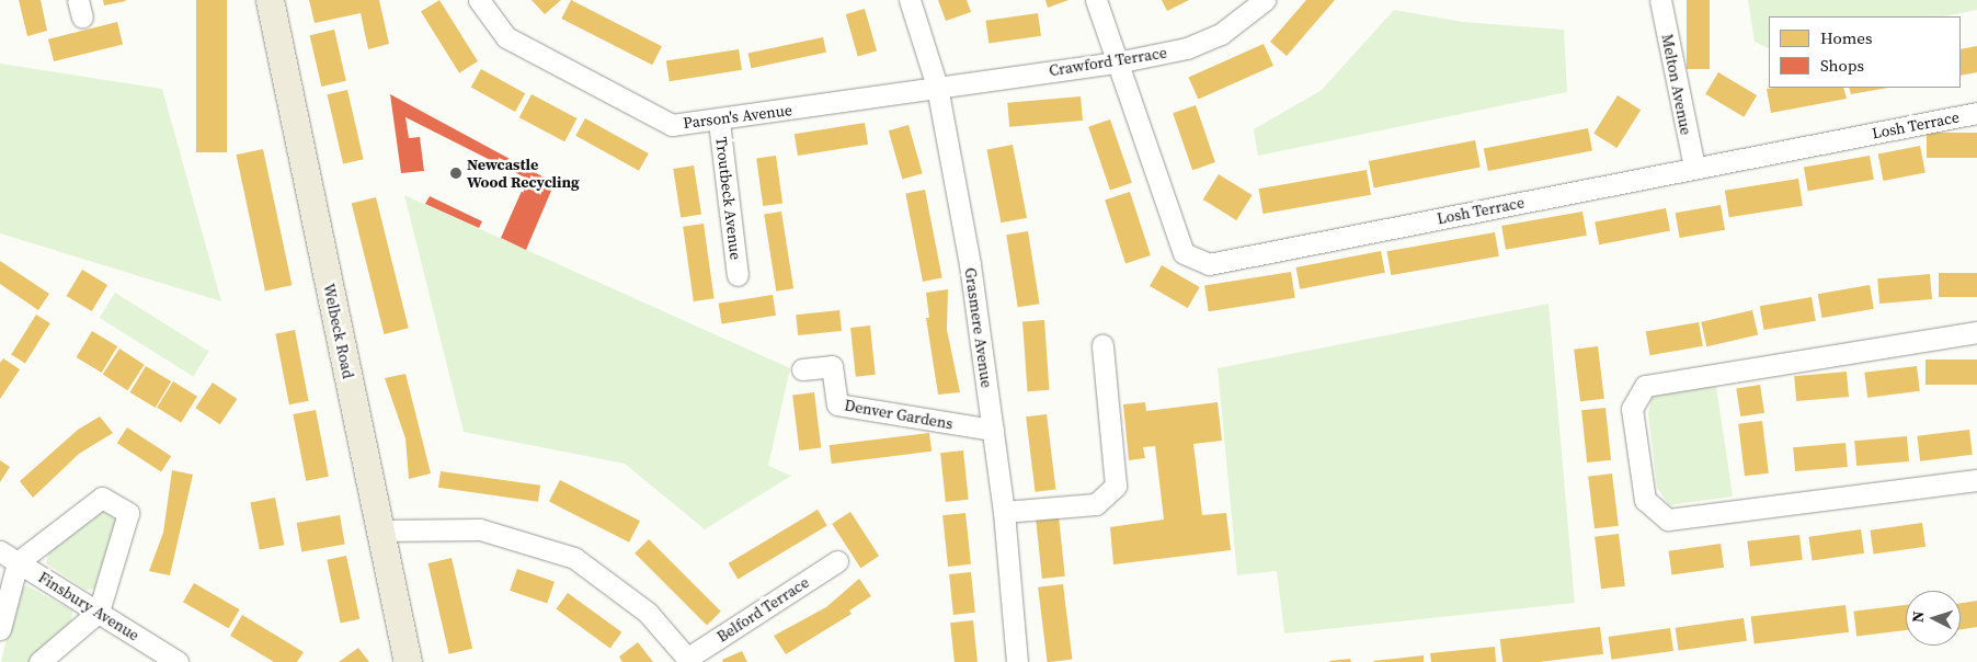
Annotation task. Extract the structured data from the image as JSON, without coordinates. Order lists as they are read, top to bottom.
{
  "streets": {
    "main road": ["Welbeck Road"],
    "street": [
      "Crawford Terrace",
      "Melton Avenue",
      "Parson's Avenue",
      "Losh Terrace",
      "Troutbeck Avenue",
      "Grasmere Avenue",
      "Denver Gardens",
      "Finsbury Avenue",
      "Belford Terrace"
    ]
  },
  "crossings": [
    ["Crawford Terrace", "Parson's Avenue"],
    ["Crawford Terrace", "Losh Terrace"],
    ["Crawford Terrace", "Grasmere Avenue"],
    ["Melton Avenue", "Losh Terrace"],
    ["Parson's Avenue", "Troutbeck Avenue"],
    ["Parson's Avenue", "Grasmere Avenue"],
    ["Grasmere Avenue", "Denver Gardens"]
  ],
  "places": ["Newcastle Wood Recycling"],
  "legend": ["Homes", "Shops"],
  "north": "left"
}
